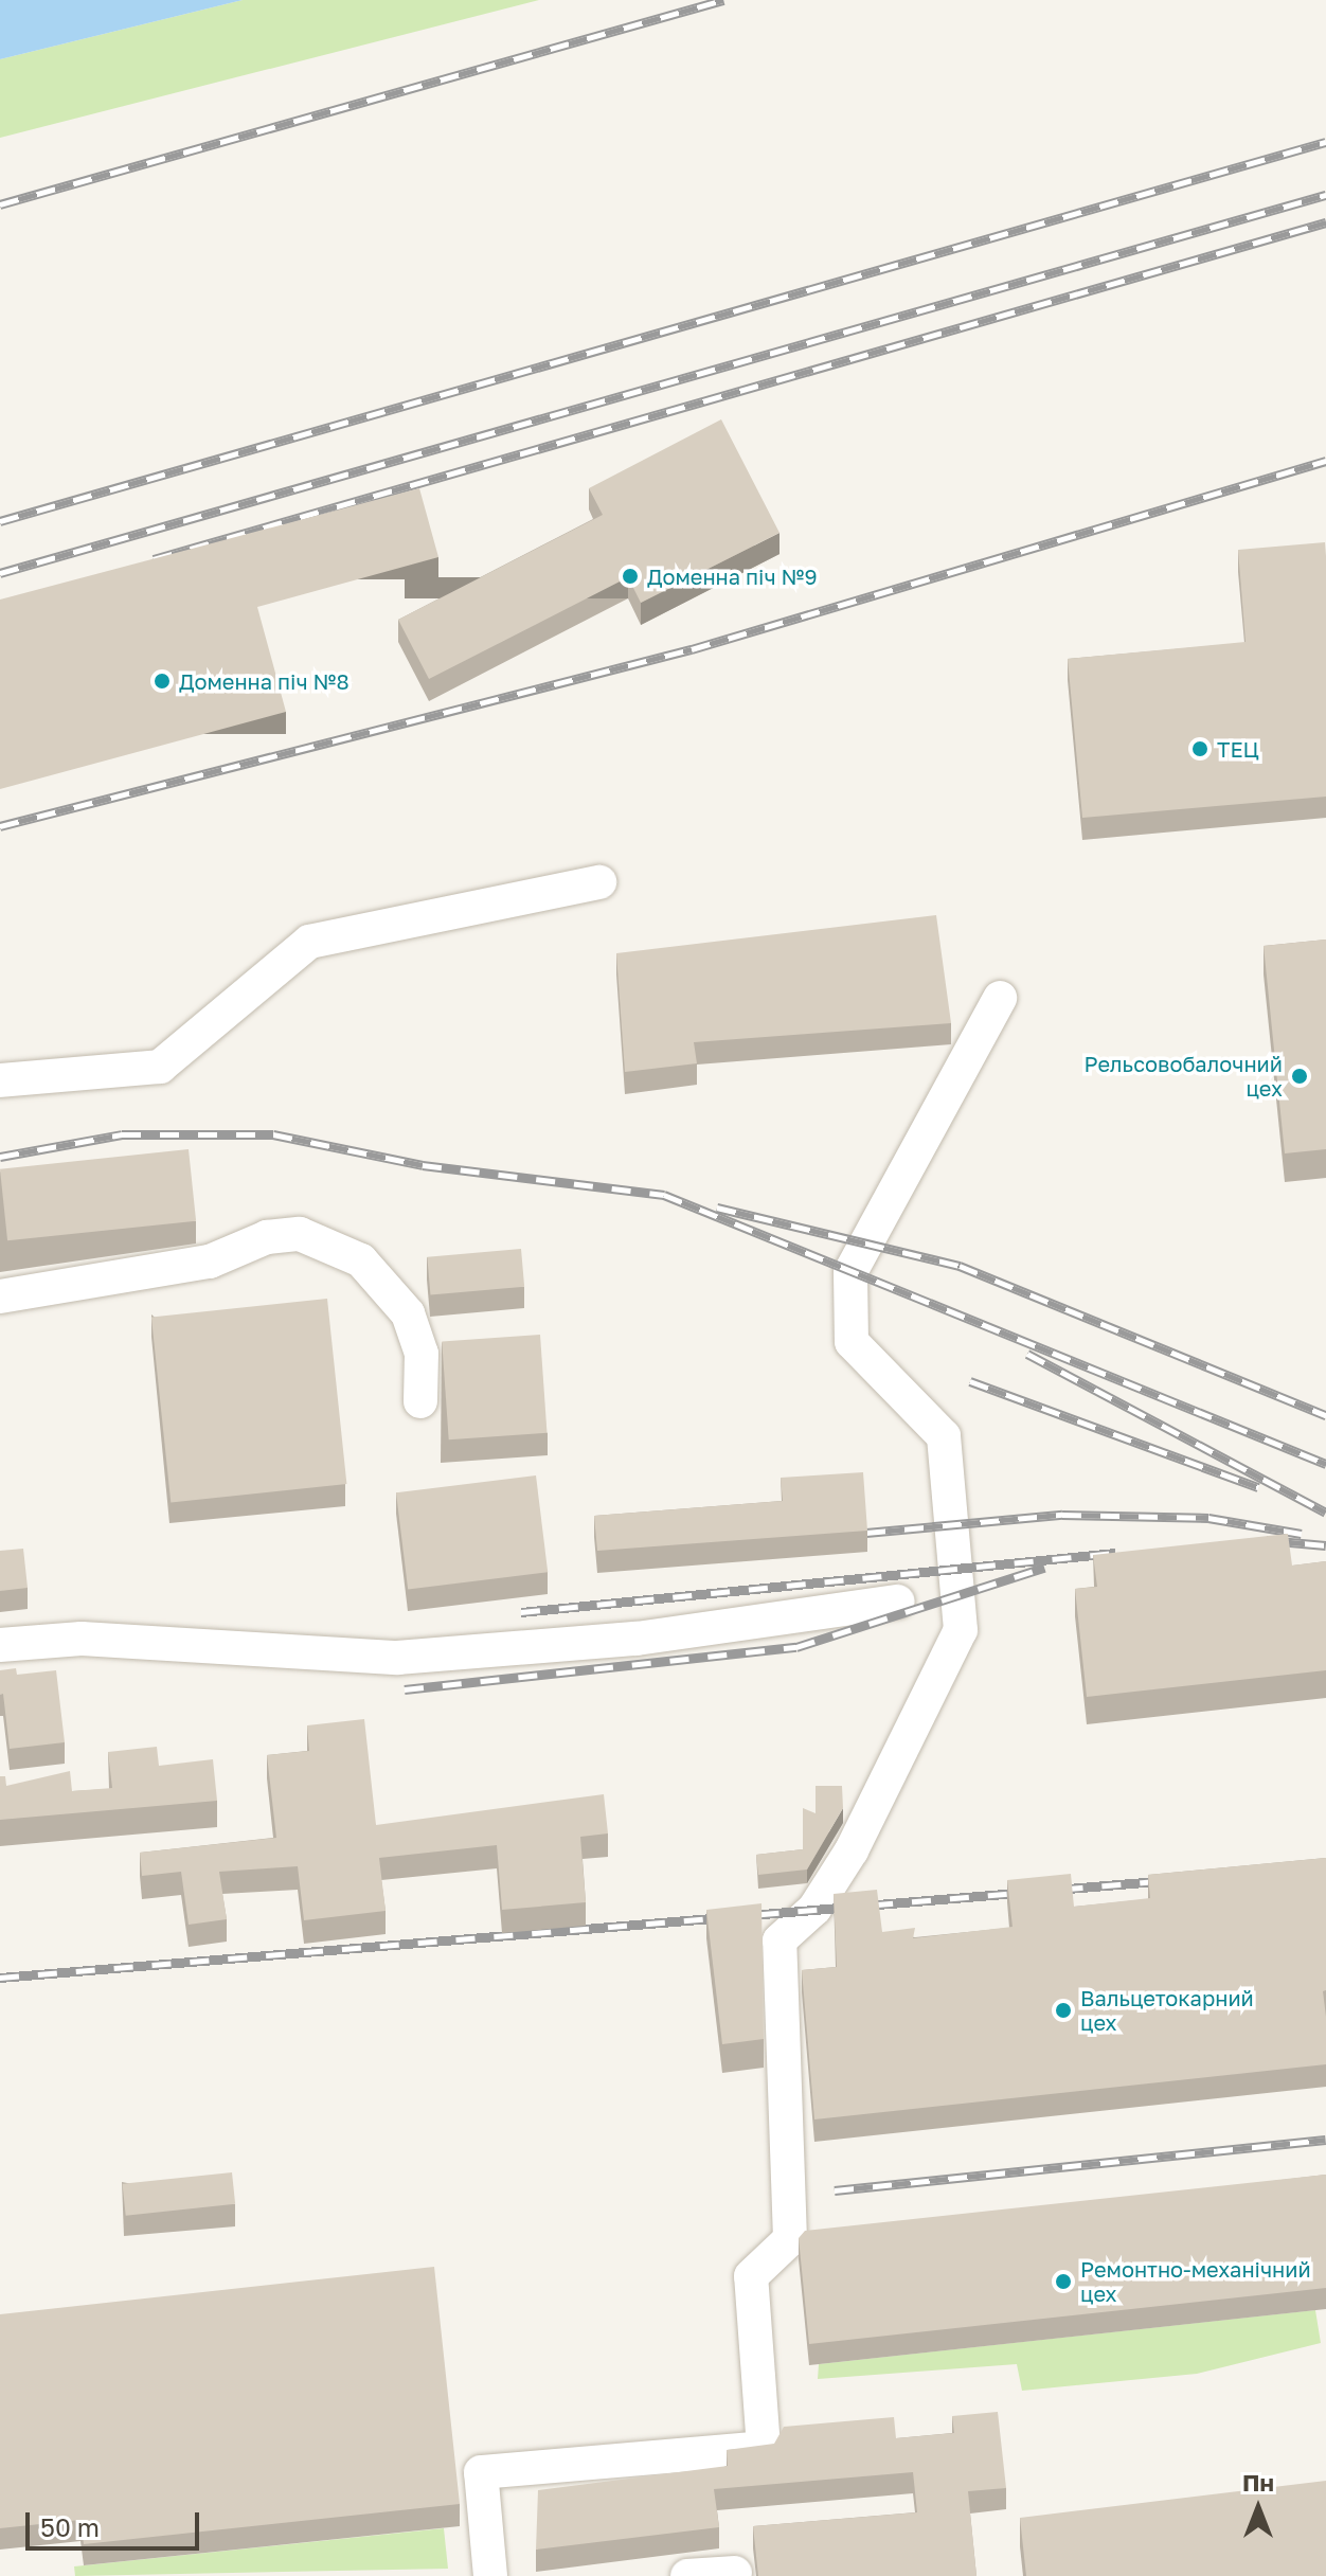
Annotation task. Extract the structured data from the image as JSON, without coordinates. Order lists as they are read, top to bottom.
{
  "places": [
    "Доменна піч №9",
    "Доменна піч №8",
    "ТЕЦ",
    "Рельсовобалочний цех",
    "Вальцетокарний цех",
    "Ремонтно-механічний цех"
  ],
  "scale_bar": "50 m",
  "north": "top"
}
